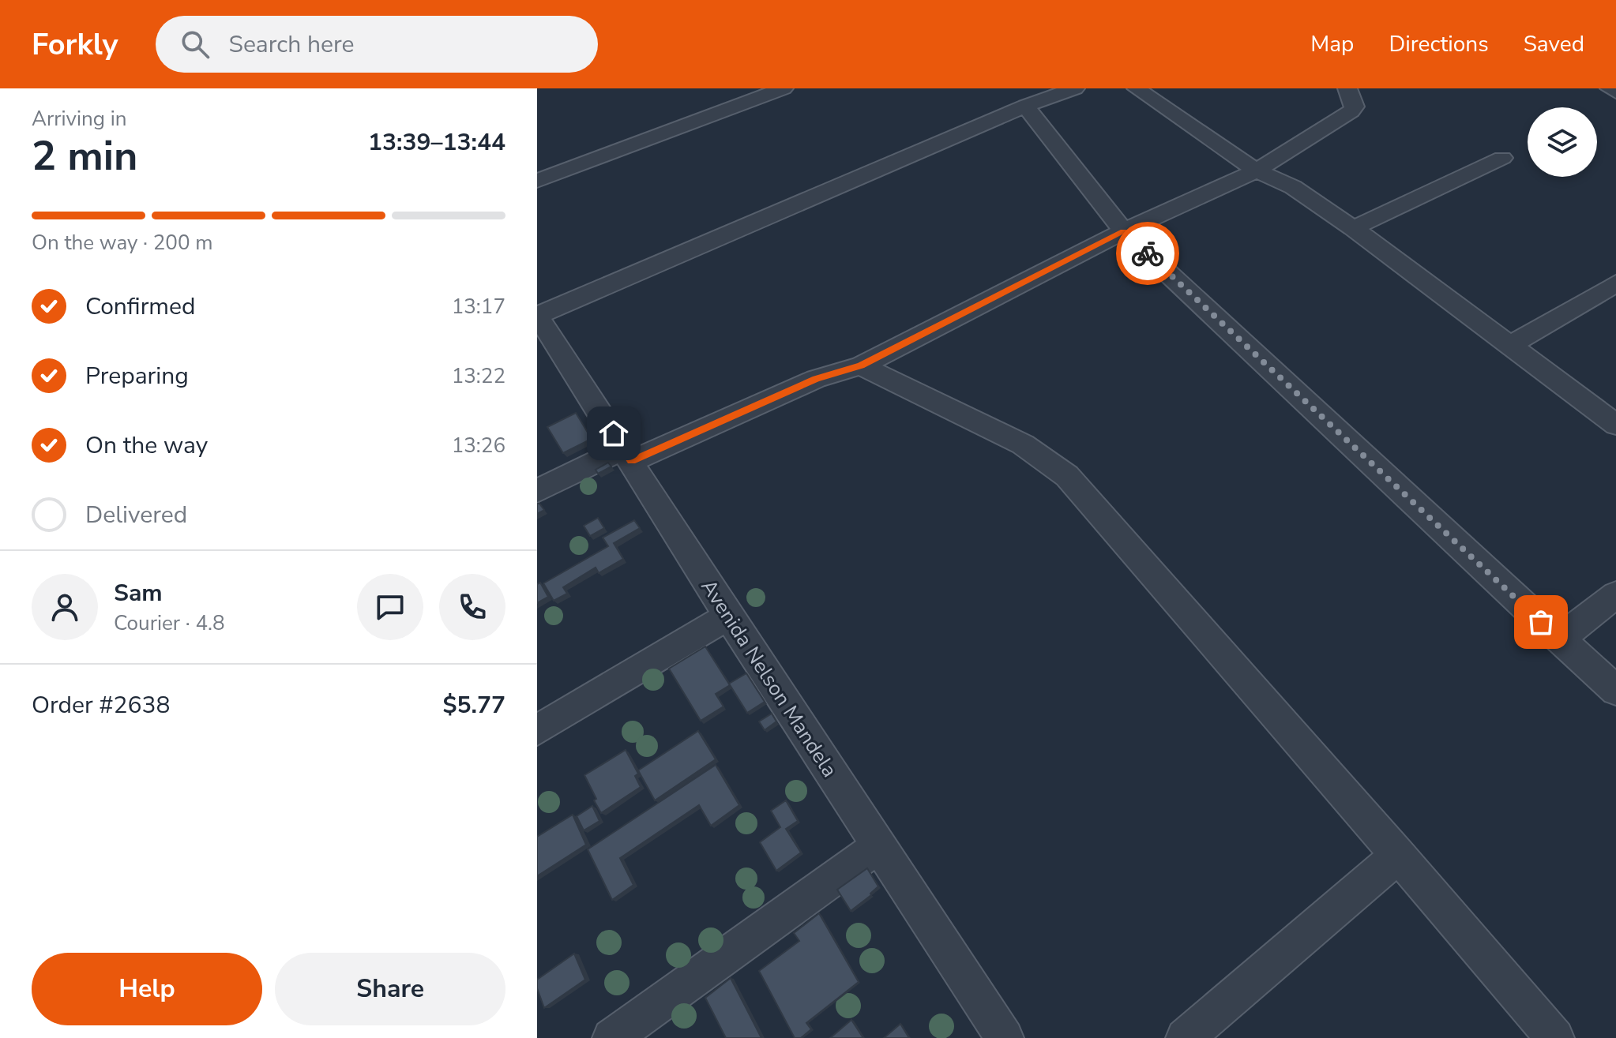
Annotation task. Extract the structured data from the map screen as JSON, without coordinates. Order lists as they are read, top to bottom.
{
  "streets": {
    "street": ["Avenida Nelson Mandela"]
  },
  "page": {
    "header": "Forkly",
    "search": "Search here",
    "nav": ["Map", "Directions", "Saved"],
    "heading": ["2 min", "Arriving in", "13:39–13:44"],
    "panel": [
      "Sam",
      "Courier · 4.8",
      "Order #2638",
      "$5.77"
    ],
    "bar": "On the way · 200 m",
    "list": [
      ["Confirmed", "13:17"],
      ["Preparing", "13:22"],
      ["On the way", "13:26"],
      "Delivered"
    ],
    "buttons": ["Help", "Share"]
  }
}
